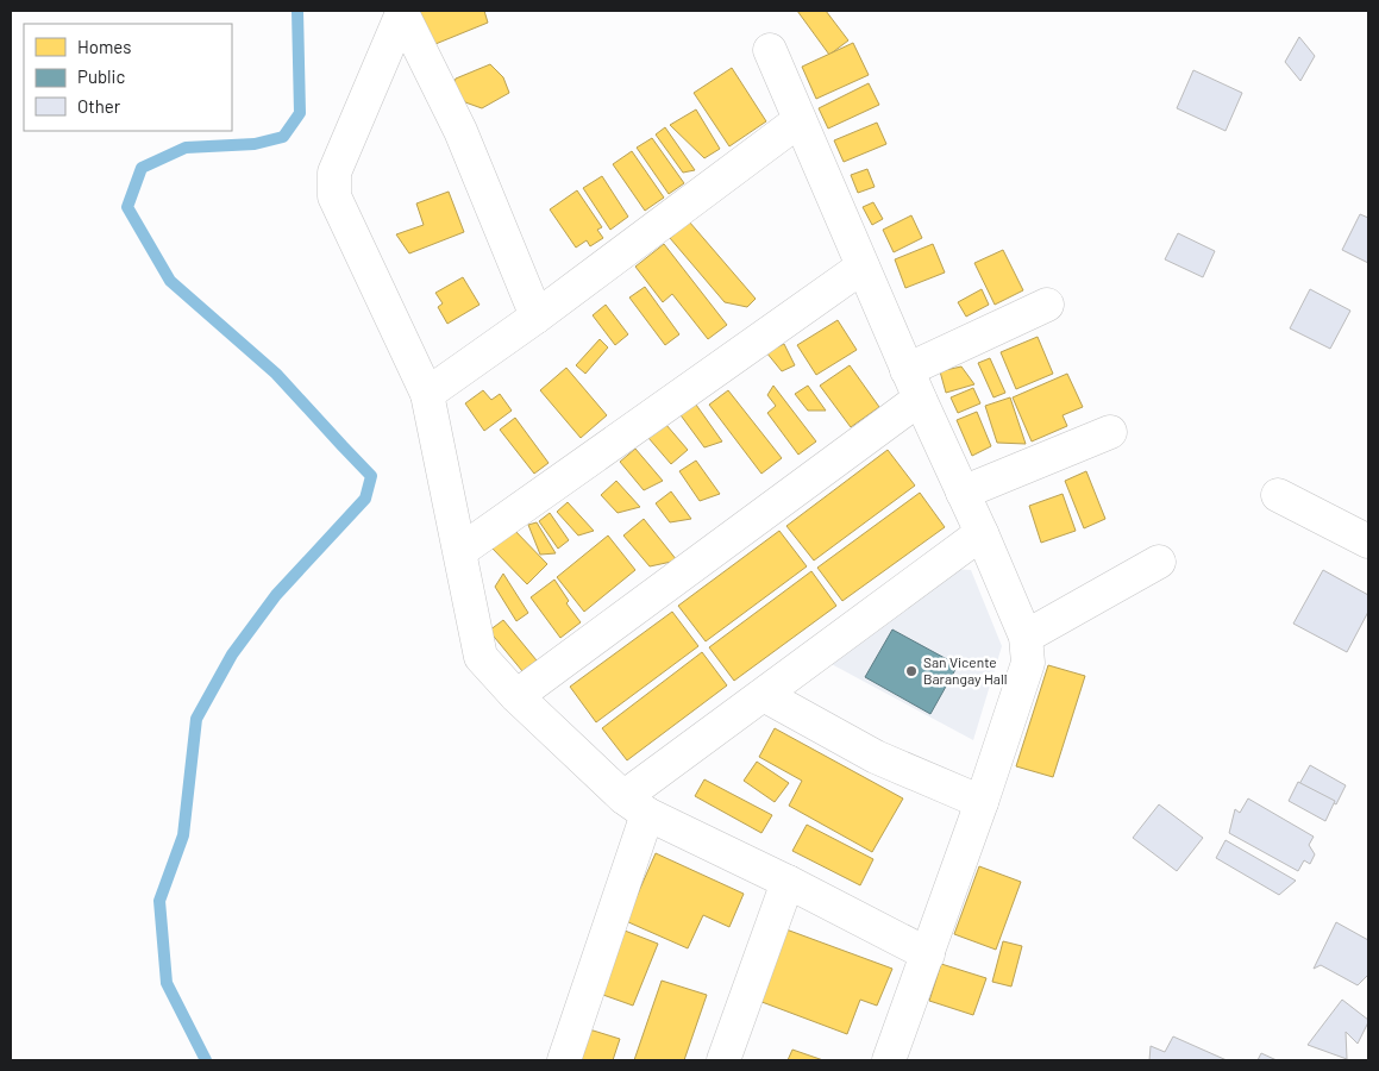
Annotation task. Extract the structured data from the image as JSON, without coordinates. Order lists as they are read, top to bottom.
{
  "places": ["San Vicente Barangay Hall"],
  "legend": ["Homes", "Public", "Other"]
}
